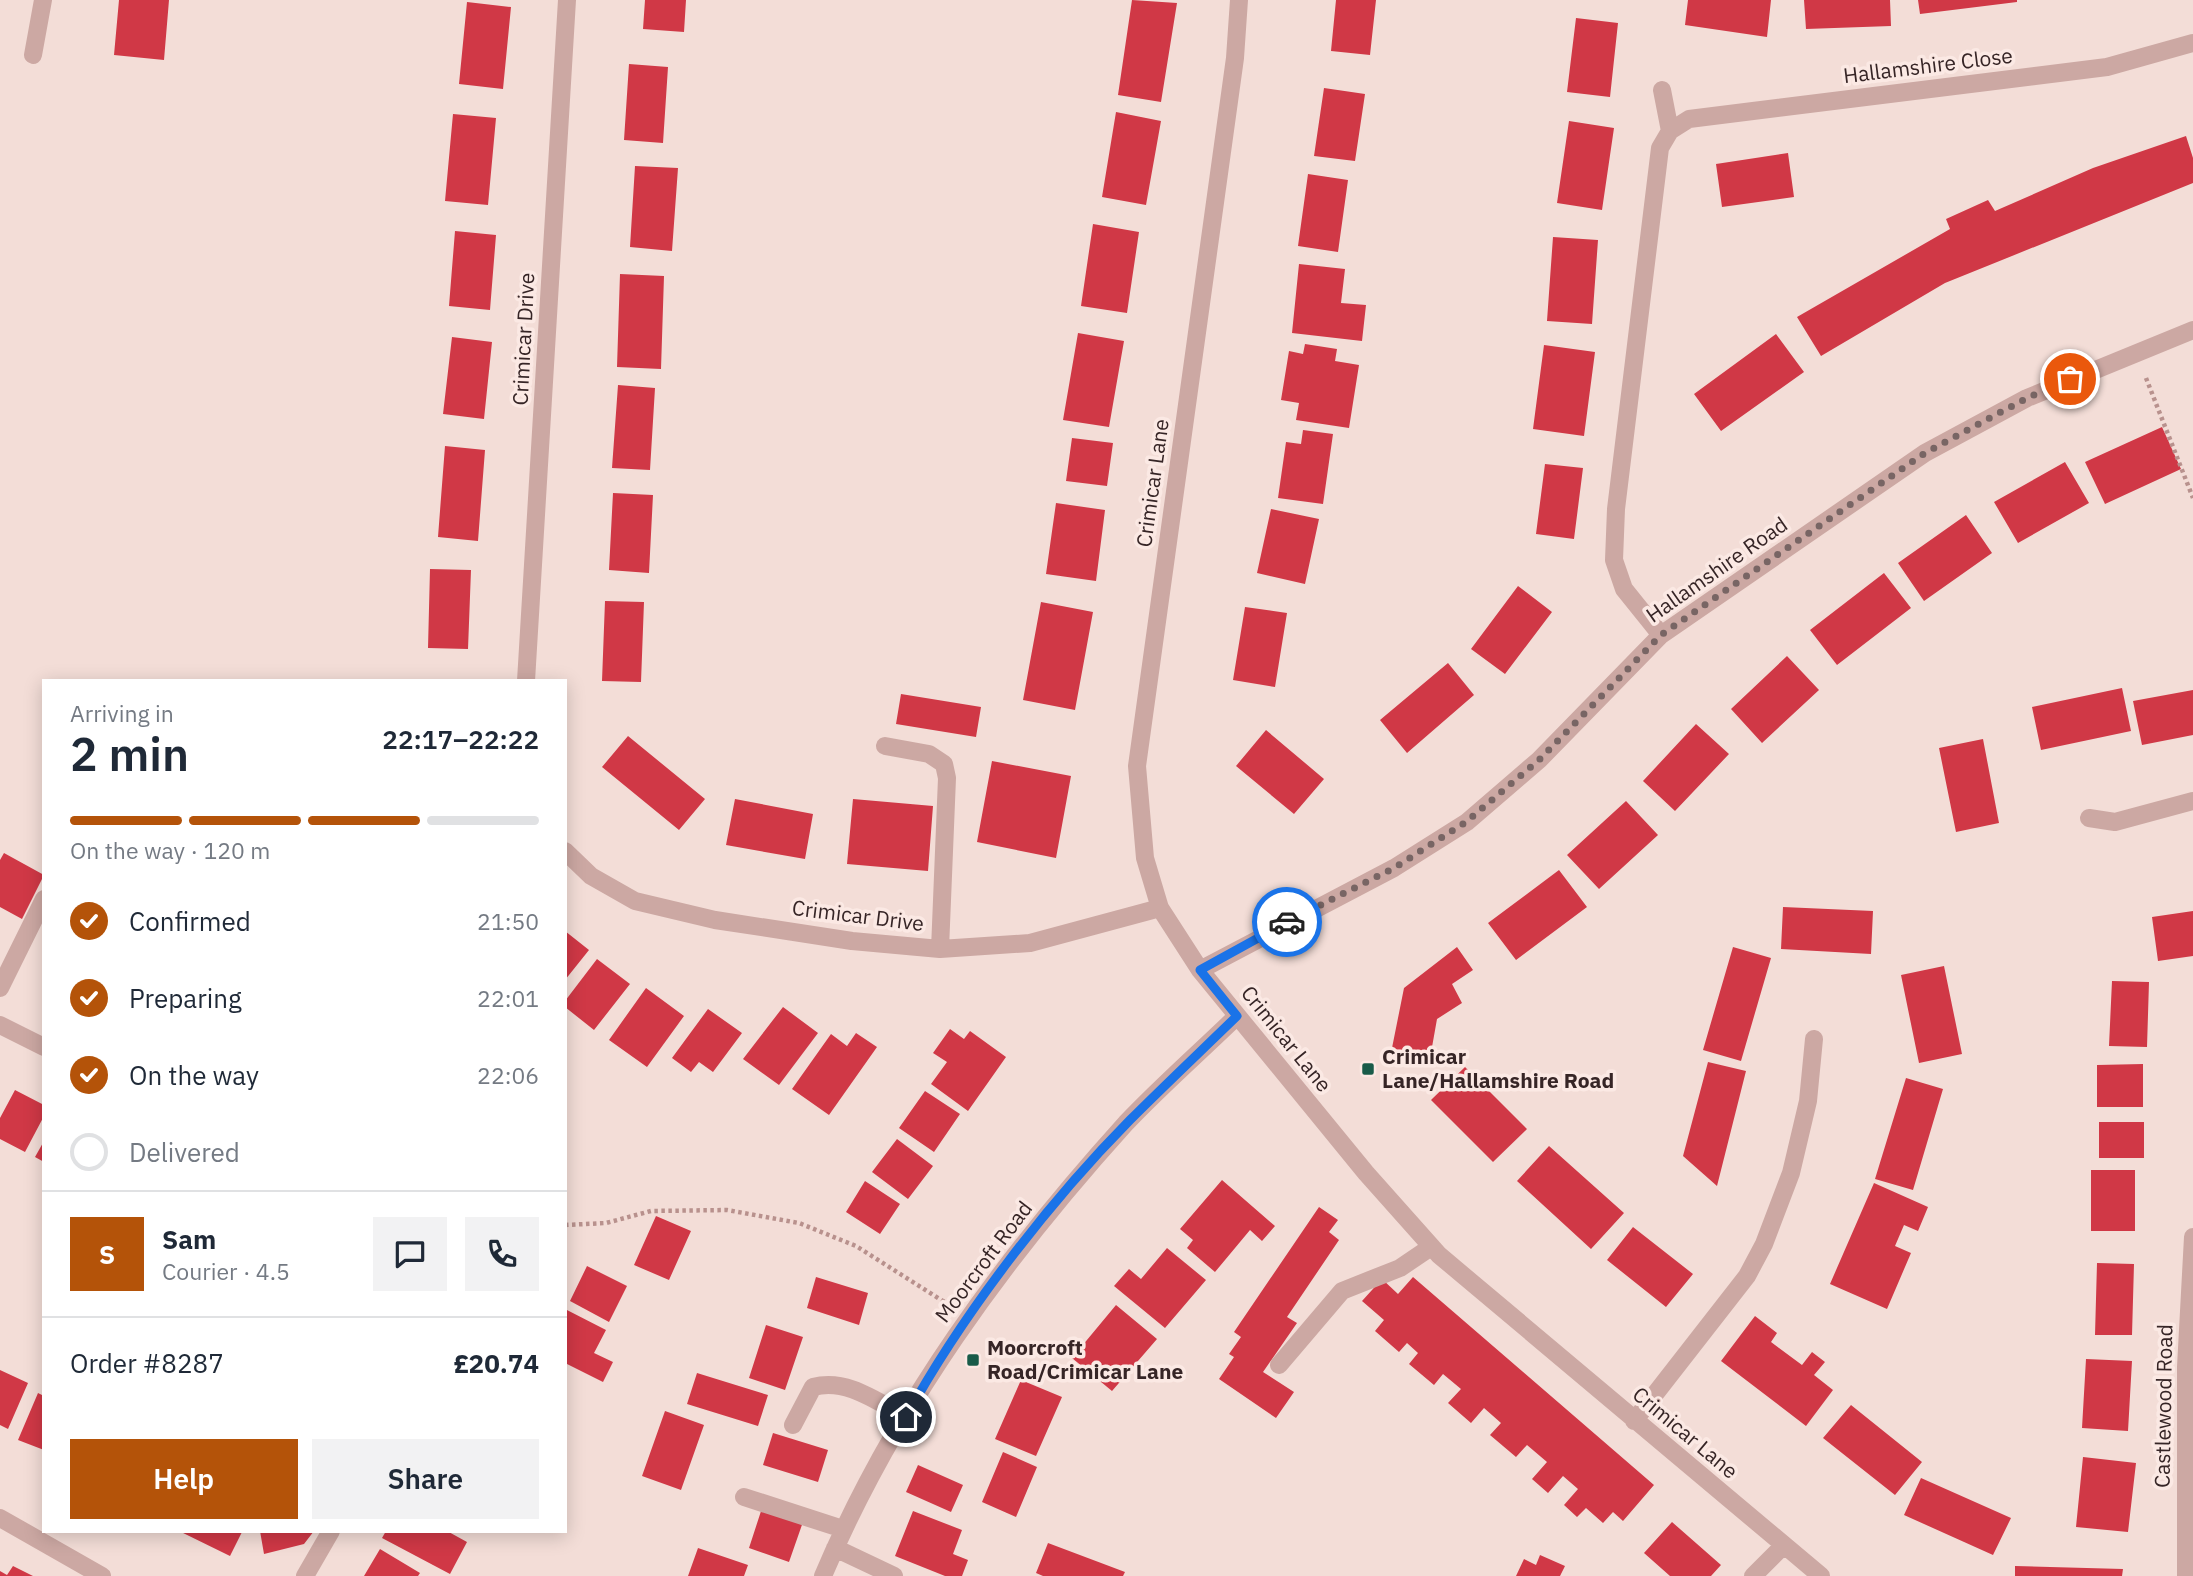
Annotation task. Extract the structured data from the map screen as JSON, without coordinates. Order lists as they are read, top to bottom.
{
  "streets": {
    "street": [
      "Hallamshire Close",
      "Crimicar Drive",
      "Crimicar Lane",
      "Hallamshire Road",
      "Moorcroft Road",
      "Castlewood Road"
    ]
  },
  "crossings": [
    ["Crimicar Drive", "Crimicar Lane"],
    ["Crimicar Lane", "Hallamshire Road"],
    ["Crimicar Lane", "Moorcroft Road"]
  ],
  "places": {
    "transit": ["Crimicar Lane/Hallamshire Road", "Moorcroft Road/Crimicar Lane"]
  },
  "page": {
    "heading": ["2 min", "Arriving in", "22:17–22:22"],
    "panel": [
      "Sam",
      "Courier · 4.5",
      "Order #8287",
      "£20.74"
    ],
    "bar": "On the way · 120 m",
    "list": [
      ["Confirmed", "21:50"],
      ["Preparing", "22:01"],
      ["On the way", "22:06"],
      "Delivered"
    ],
    "round": "S",
    "buttons": ["Help", "Share"]
  }
}
